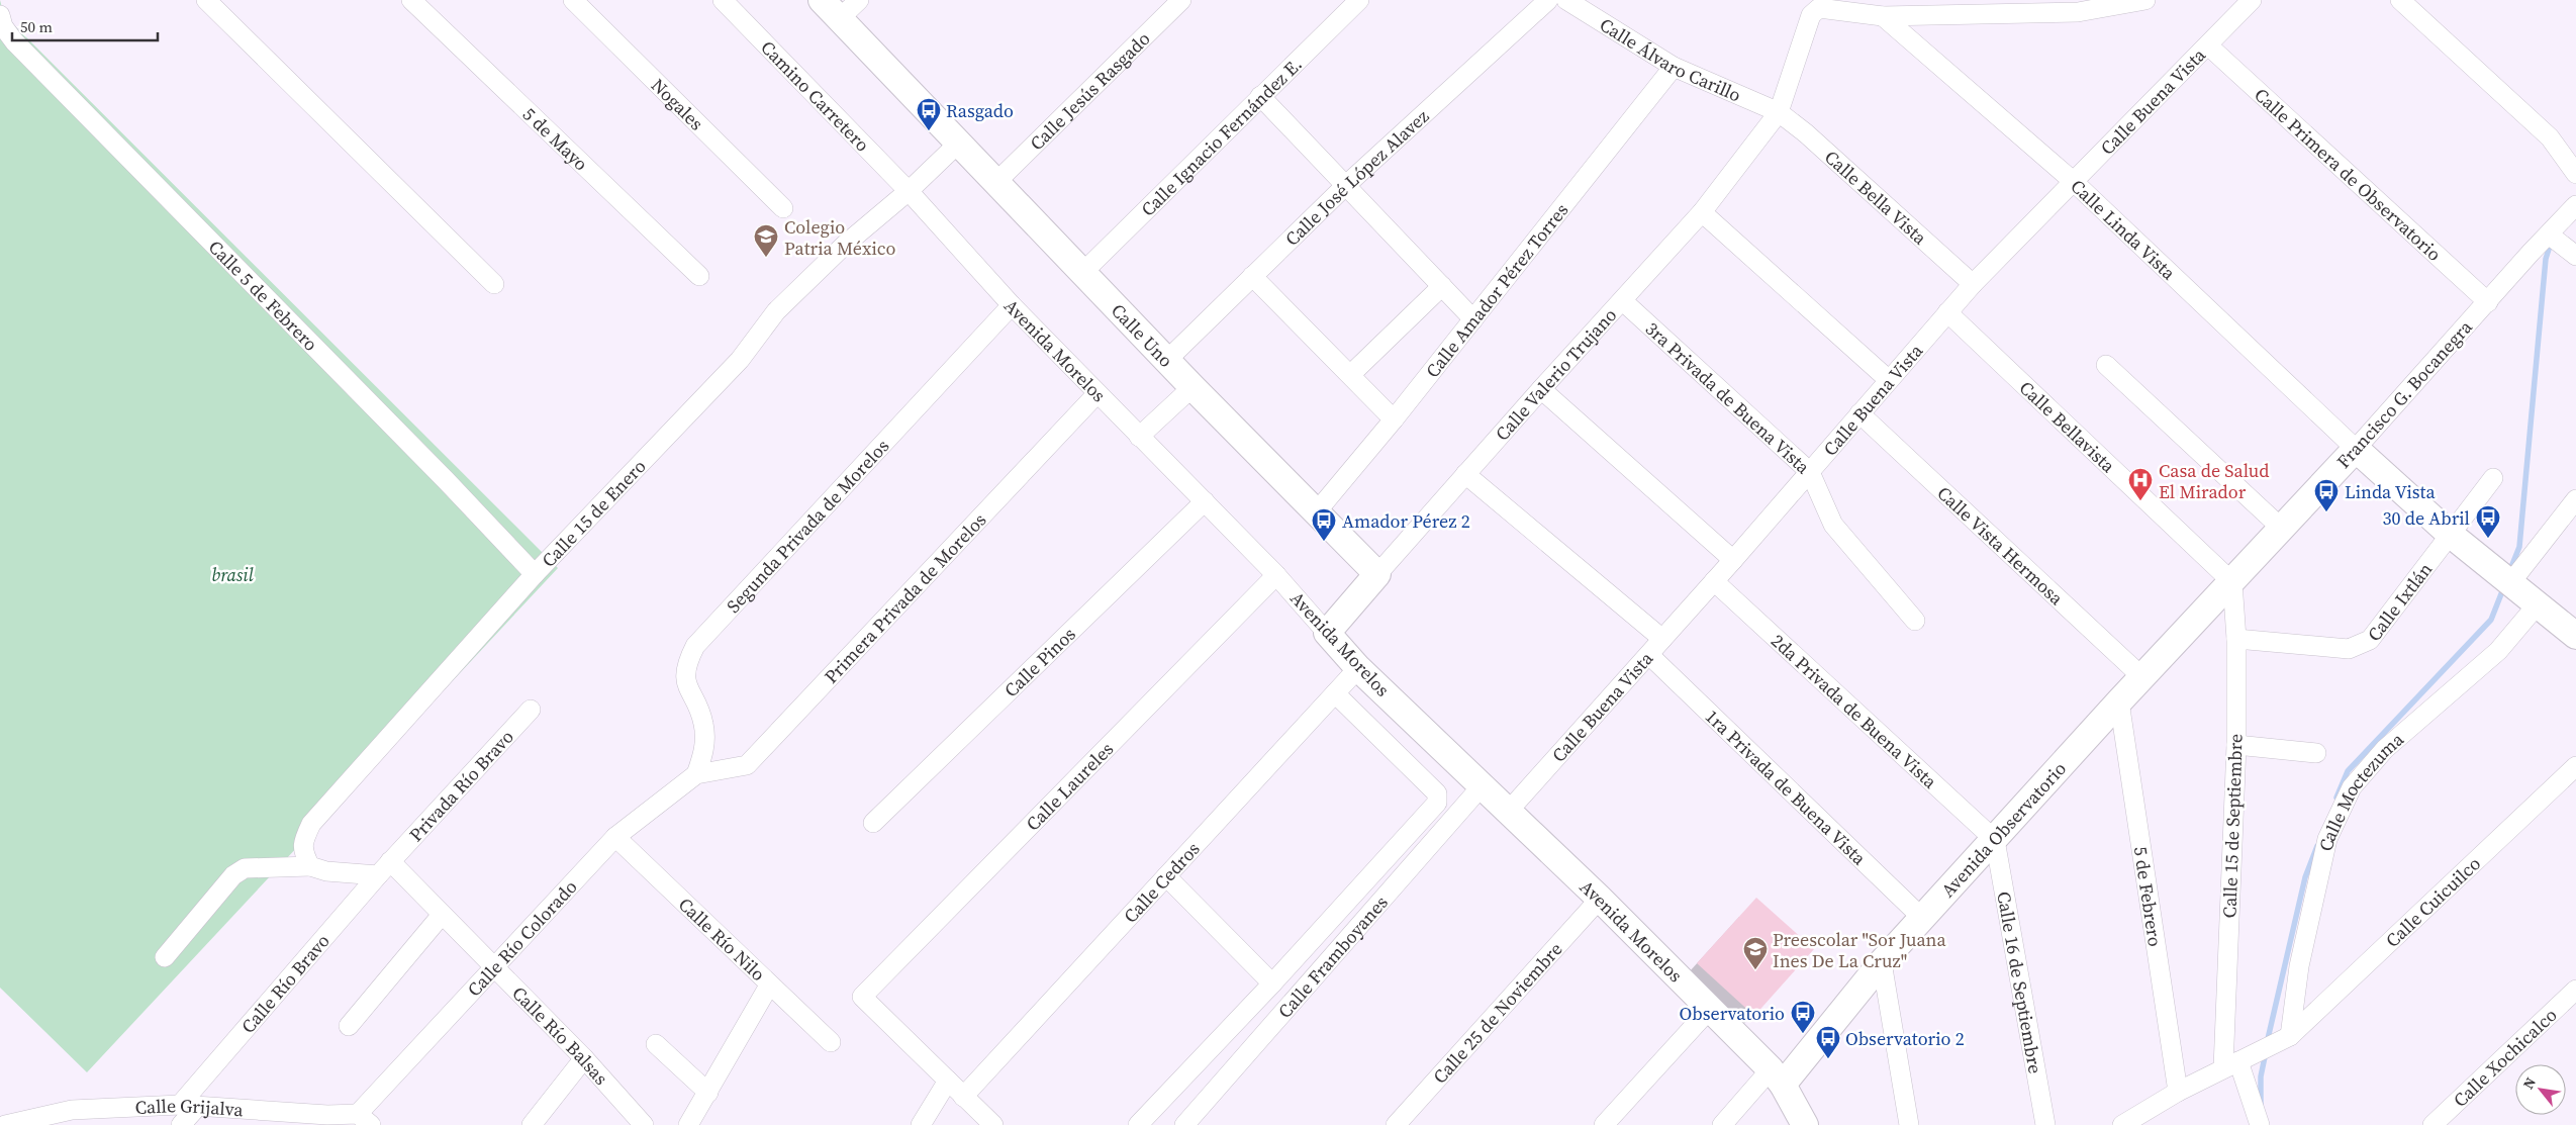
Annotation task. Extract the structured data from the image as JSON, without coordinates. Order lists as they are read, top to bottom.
{
  "streets": {
    "street": [
      "Calle Álvaro Carillo",
      "Calle Jesús Rasgado",
      "Camino Carretero",
      "Calle Buena Vista",
      "Nogales",
      "Calle Ignacio Fernández E.",
      "5 de Mayo",
      "Calle Primera de Observatorio",
      "Calle José López Alavez",
      "Calle Bella Vista",
      "Calle Linda Vista",
      "Calle Amador Pérez Torres",
      "Calle 5 de Febrero",
      "Calle Uno",
      "Avenida Morelos",
      "Calle Valerio Trujano",
      "Francisco G. Bocanegra",
      "3ra Privada de Buena Vista",
      "Calle Bellavista",
      "Calle 15 de Enero",
      "Segunda Privada de Morelos",
      "Calle Vista Hermosa",
      "Primera Privada de Morelos",
      "Calle Ixtlán",
      "Calle Pinos",
      "2da Privada de Buena Vista",
      "Privada Río Bravo",
      "Calle Laureles",
      "1ra Privada de Buena Vista",
      "Calle Moctezuma",
      "Calle 15 de Septiembre",
      "Avenida Observatorio",
      "Calle Cedros",
      "5 de Febrero",
      "Calle Cuicuilco",
      "Calle Río Colorado",
      "Calle Río Nilo",
      "Calle Framboyanes",
      "Calle Río Bravo",
      "Calle 16 de Septiembre",
      "Calle 25 de Noviembre",
      "Calle Río Balsas",
      "Calle Xochicalco",
      "Calle Grijalva"
    ]
  },
  "crossings": [
    ["Calle Álvaro Carillo", "Calle Bella Vista"],
    ["Calle Álvaro Carillo", "Calle Amador Pérez Torres"],
    ["Calle Álvaro Carillo", "Calle Valerio Trujano"],
    ["Calle Jesús Rasgado", "Calle Uno"],
    ["Camino Carretero", "Avenida Morelos"],
    ["Camino Carretero", "Calle 15 de Enero"],
    ["Calle Buena Vista", "Calle Primera de Observatorio"],
    ["Calle Buena Vista", "Calle Bella Vista"],
    ["Calle Buena Vista", "Calle Linda Vista"],
    ["Calle Buena Vista", "Avenida Morelos"],
    ["Calle Buena Vista", "3ra Privada de Buena Vista"],
    ["Calle Buena Vista", "Calle Bellavista"],
    ["Calle Buena Vista", "Calle Vista Hermosa"],
    ["Calle Buena Vista", "2da Privada de Buena Vista"],
    ["Calle Buena Vista", "1ra Privada de Buena Vista"],
    ["Calle Ignacio Fernández E.", "Calle Uno"],
    ["Calle Primera de Observatorio", "Francisco G. Bocanegra"],
    ["Calle José López Alavez", "Calle Uno"],
    ["Calle Bella Vista", "Calle Valerio Trujano"],
    ["Calle Linda Vista", "Calle Valerio Trujano"],
    ["Calle Linda Vista", "Francisco G. Bocanegra"],
    ["Calle Amador Pérez Torres", "Calle Uno"],
    ["Calle 5 de Febrero", "Calle 15 de Enero"],
    ["Calle Uno", "Calle Valerio Trujano"],
    ["Calle Uno", "Calle 15 de Enero"],
    ["Avenida Morelos", "Calle Valerio Trujano"],
    ["Avenida Morelos", "Calle 15 de Enero"],
    ["Avenida Morelos", "Segunda Privada de Morelos"],
    ["Avenida Morelos", "Primera Privada de Morelos"],
    ["Avenida Morelos", "Calle Pinos"],
    ["Avenida Morelos", "Calle Laureles"],
    ["Avenida Morelos", "Avenida Observatorio"],
    ["Avenida Morelos", "Calle Cedros"],
    ["Avenida Morelos", "Calle Framboyanes"],
    ["Avenida Morelos", "Calle 25 de Noviembre"],
    ["Calle Valerio Trujano", "3ra Privada de Buena Vista"],
    ["Francisco G. Bocanegra", "Calle Bellavista"],
    ["Francisco G. Bocanegra", "Calle 15 de Septiembre"],
    ["Francisco G. Bocanegra", "Avenida Observatorio"],
    ["Calle Bellavista", "Calle 15 de Septiembre"],
    ["Calle Bellavista", "Avenida Observatorio"],
    ["Segunda Privada de Morelos", "Primera Privada de Morelos"],
    ["Segunda Privada de Morelos", "Calle Río Colorado"],
    ["Calle Vista Hermosa", "Avenida Observatorio"],
    ["Primera Privada de Morelos", "Calle Río Colorado"],
    ["Calle Ixtlán", "Calle 15 de Septiembre"],
    ["2da Privada de Buena Vista", "Avenida Observatorio"],
    ["2da Privada de Buena Vista", "Calle 16 de Septiembre"],
    ["Privada Río Bravo", "Calle Río Bravo"],
    ["Privada Río Bravo", "Calle Río Balsas"],
    ["1ra Privada de Buena Vista", "Avenida Observatorio"],
    ["Calle Moctezuma", "Calle Cuicuilco"],
    ["Calle 15 de Septiembre", "Avenida Observatorio"],
    ["Calle 15 de Septiembre", "Calle Cuicuilco"],
    ["Avenida Observatorio", "5 de Febrero"],
    ["Avenida Observatorio", "Calle 16 de Septiembre"],
    ["5 de Febrero", "Calle Cuicuilco"],
    ["Calle Río Colorado", "Calle Río Nilo"],
    ["Calle Río Colorado", "Calle Río Balsas"],
    ["Calle Río Colorado", "Calle Grijalva"],
    ["Calle Río Bravo", "Calle Río Balsas"],
    ["Calle Río Bravo", "Calle Grijalva"]
  ],
  "parks": ["brasil"],
  "places": {
    "bus stop": [
      "Rasgado",
      "Linda Vista",
      "30 de Abril",
      "Amador Pérez 2",
      "Observatorio",
      "Observatorio 2"
    ],
    "school or university": ["Colegio Patria México", "Preescolar \"Sor Juana Ines De La Cruz\""],
    "hospital": ["Casa de Salud El Mirador"]
  },
  "scale_bar": "50 m",
  "north": "top left"
}
